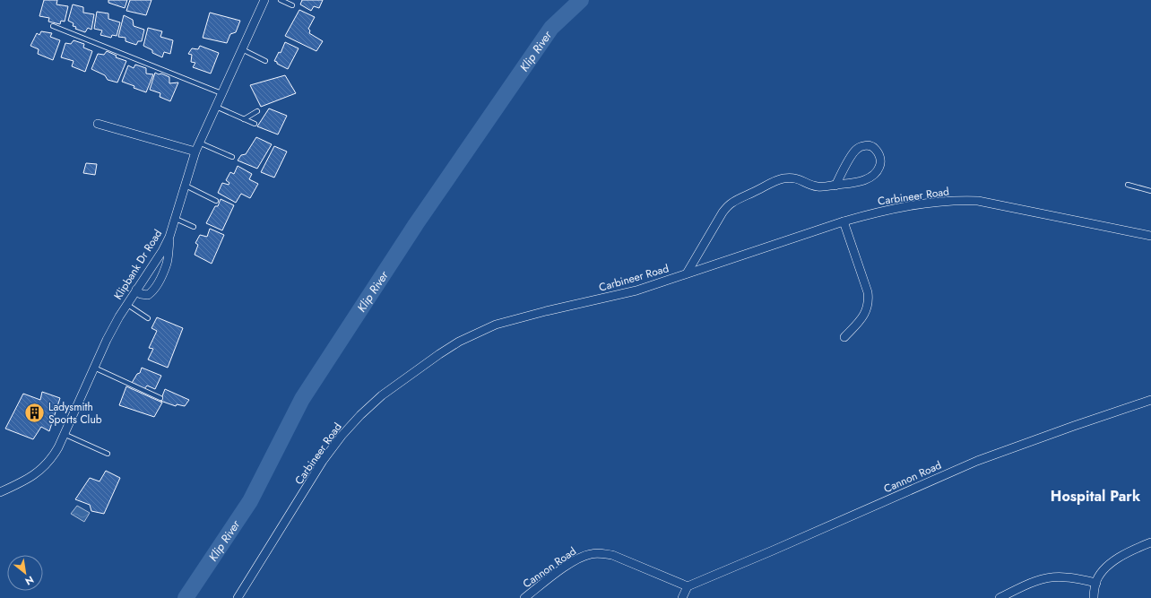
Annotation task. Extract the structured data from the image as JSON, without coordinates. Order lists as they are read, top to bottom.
{
  "streets": {
    "street": ["Carbineer Road", "Klipbank Dr Road", "Cannon Road"]
  },
  "districts": ["Hospital Park"],
  "water": ["Klip River"],
  "places": {
    "building": ["Ladysmith Sports Club"]
  },
  "north": "bottom right"
}
